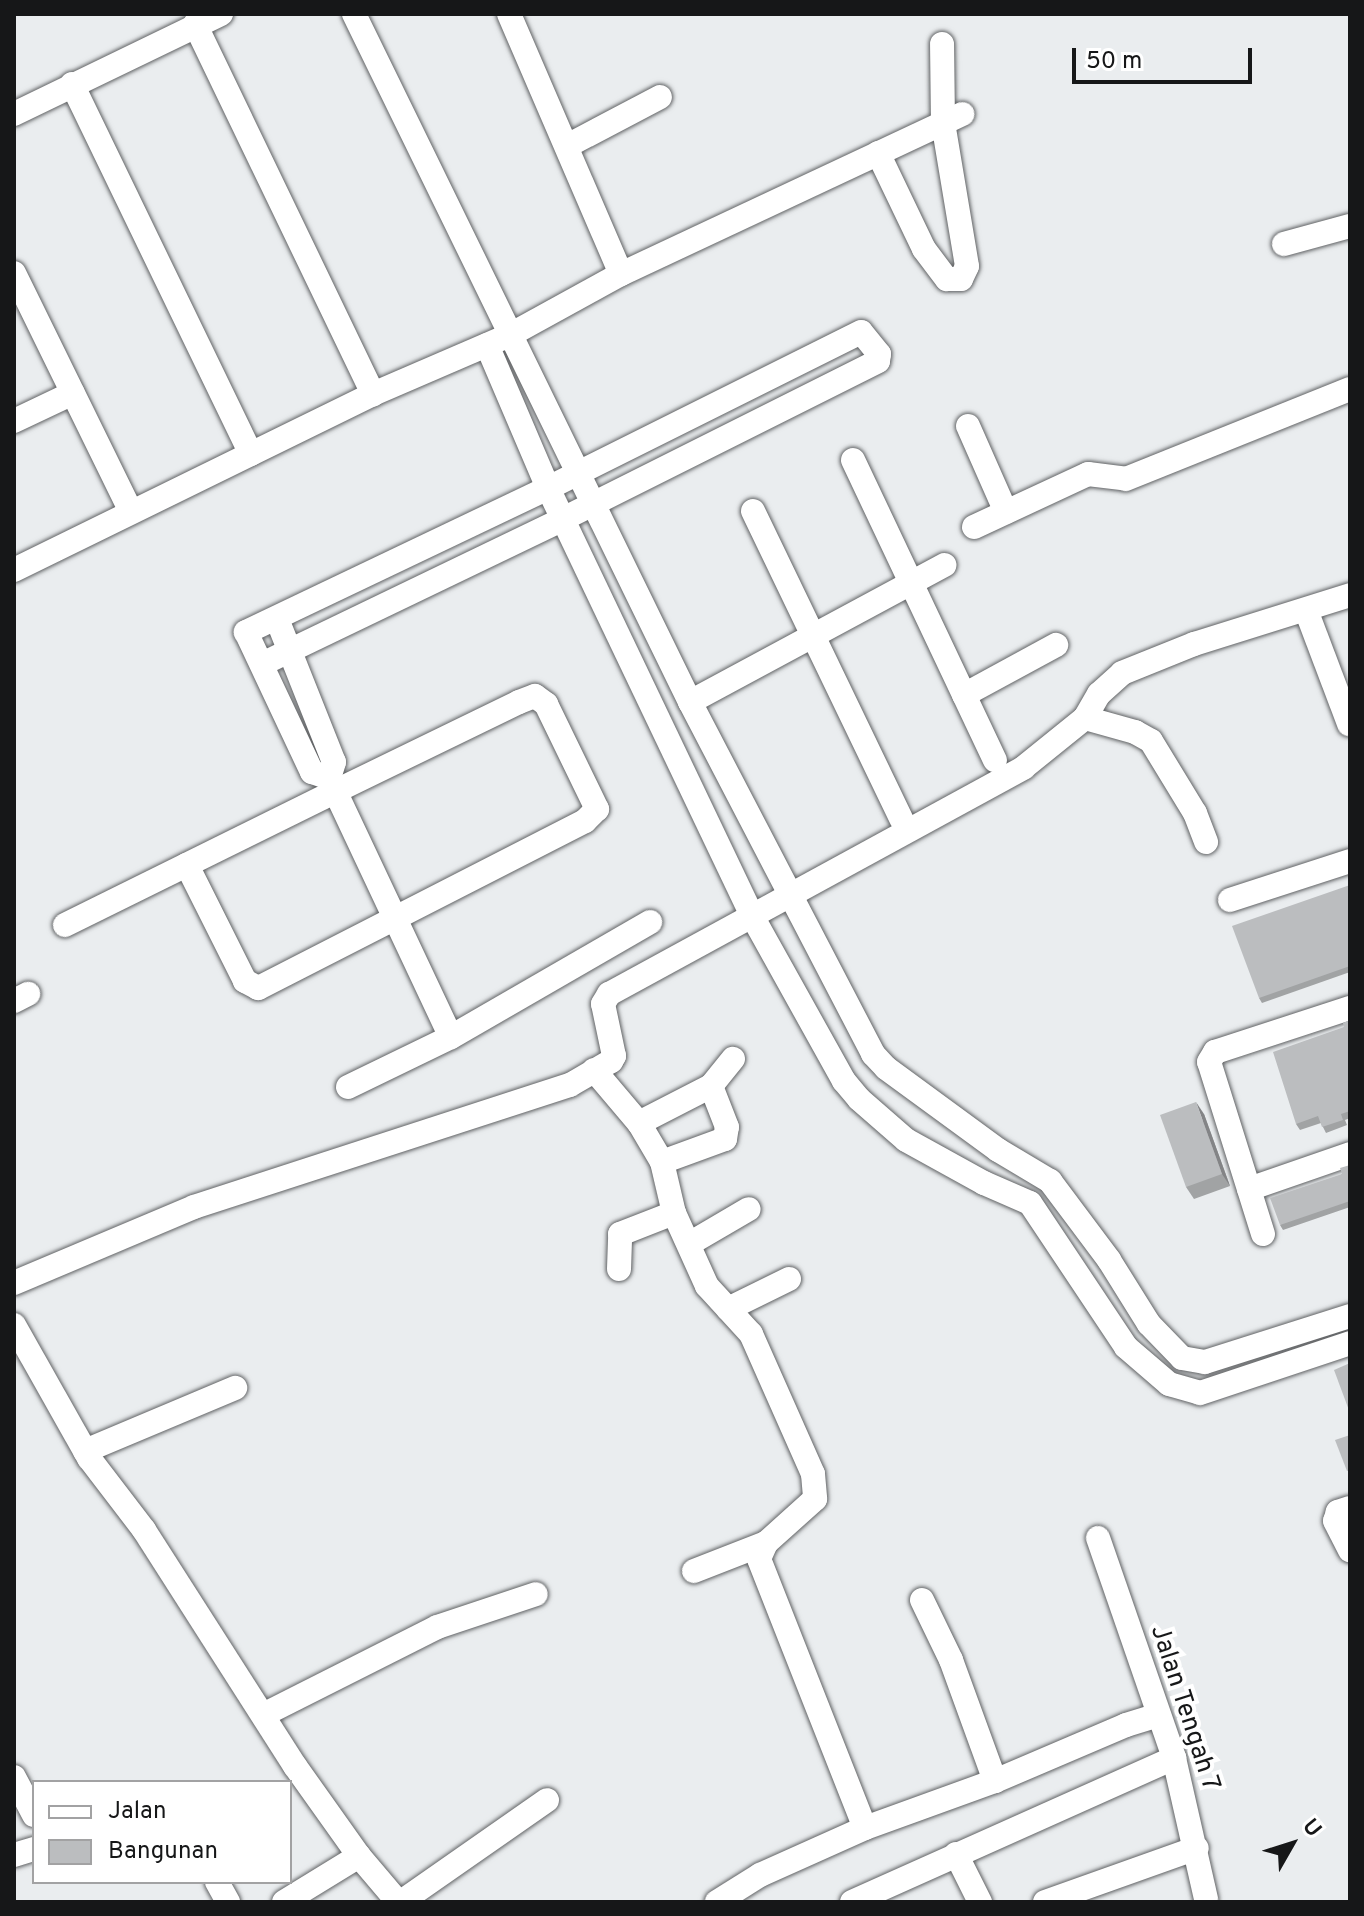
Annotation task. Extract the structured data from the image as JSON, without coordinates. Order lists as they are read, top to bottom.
{
  "streets": {
    "street": ["Jalan Tengah 7"]
  },
  "legend": ["Jalan", "Bangunan"],
  "scale_bar": "50 m",
  "north": "top right"
}
